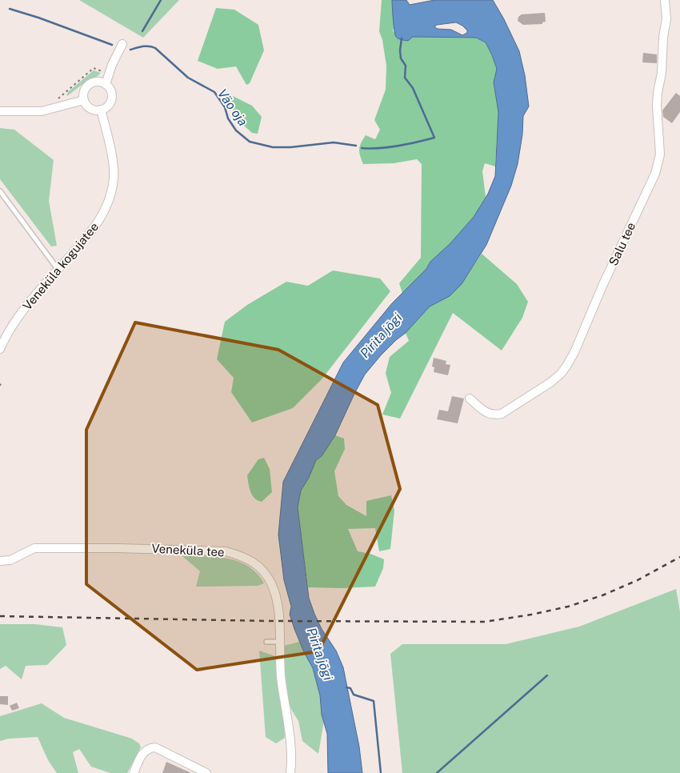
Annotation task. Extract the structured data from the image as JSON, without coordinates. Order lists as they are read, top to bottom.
{
  "streets": {
    "street": ["Salu tee", "Veneküla kogujatee", "Veneküla tee"]
  },
  "water": ["Väo oja", "Pirita jõgi"]
}
